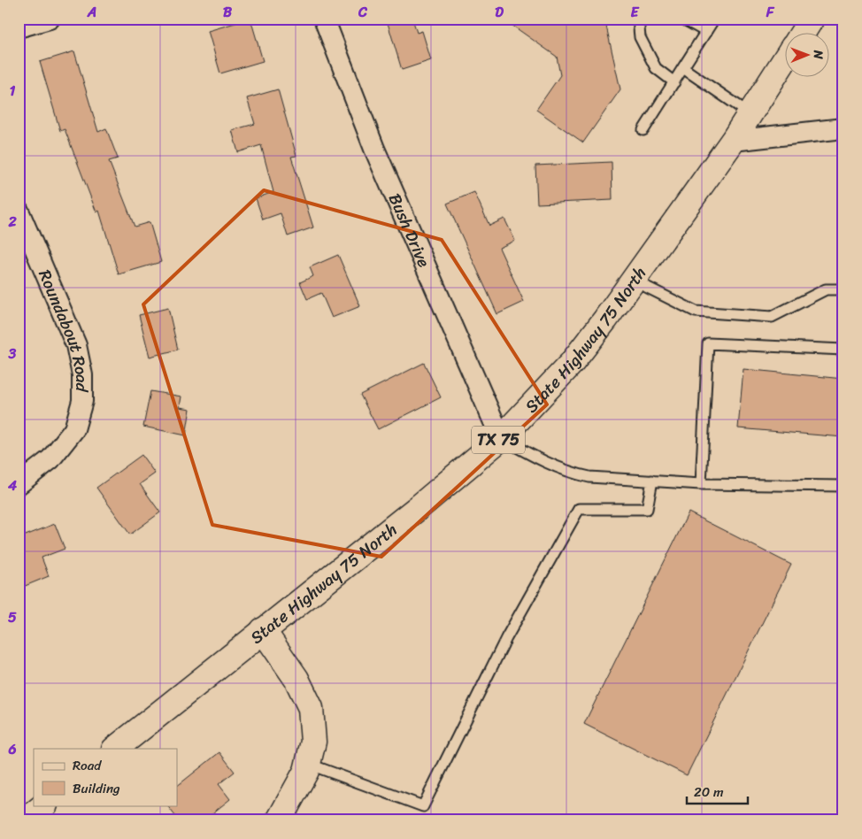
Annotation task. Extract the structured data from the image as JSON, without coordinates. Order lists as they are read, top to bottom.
{
  "streets": {
    "main road": ["State Highway 75 North", "TX 75"],
    "street": ["Bush Drive", "Roundabout Road"]
  },
  "crossings": [
    ["Bush Drive", "State Highway 75 North"]
  ],
  "legend": ["Road", "Building"],
  "scale_bar": "20 m",
  "north": "right",
  "grid": {
    "columns": [
      "A",
      "B",
      "C",
      "D",
      "E",
      "F"
    ],
    "rows": [
      "1",
      "2",
      "3",
      "4",
      "5",
      "6"
    ]
  }
}
